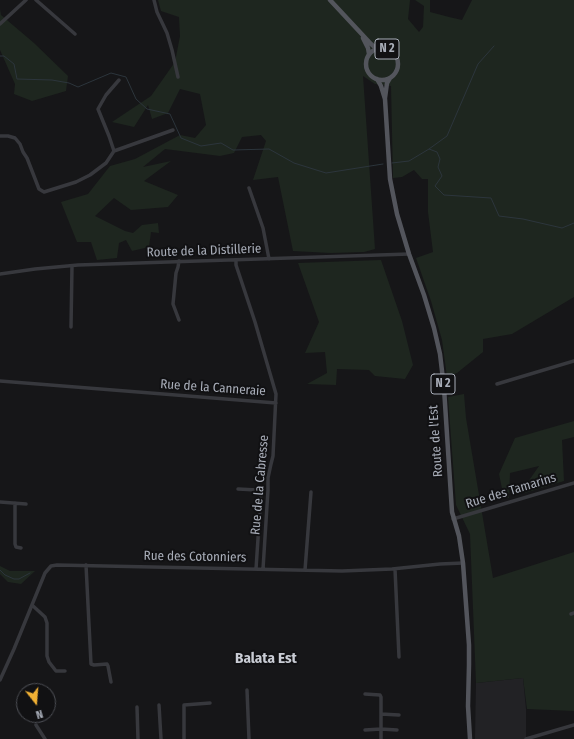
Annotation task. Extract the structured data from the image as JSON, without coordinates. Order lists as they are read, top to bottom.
{
  "streets": {
    "main road": ["N 2", "Route de l'Est"],
    "street": [
      "Route de la Distillerie",
      "Rue de la Canneraie",
      "Rue de la Cabresse",
      "Rue des Tamarins",
      "Rue des Cotonniers"
    ]
  },
  "crossings": [
    ["N 2", "Route de l'Est"],
    ["Route de la Distillerie", "Rue de la Canneraie"],
    ["Route de la Distillerie", "Route de l'Est"],
    ["Rue de la Canneraie", "Rue de la Cabresse"],
    ["Route de l'Est", "Rue des Tamarins"],
    ["Route de l'Est", "Rue des Cotonniers"],
    ["Rue de la Cabresse", "Rue des Cotonniers"]
  ],
  "districts": ["Balata Est"],
  "north": "bottom"
}
